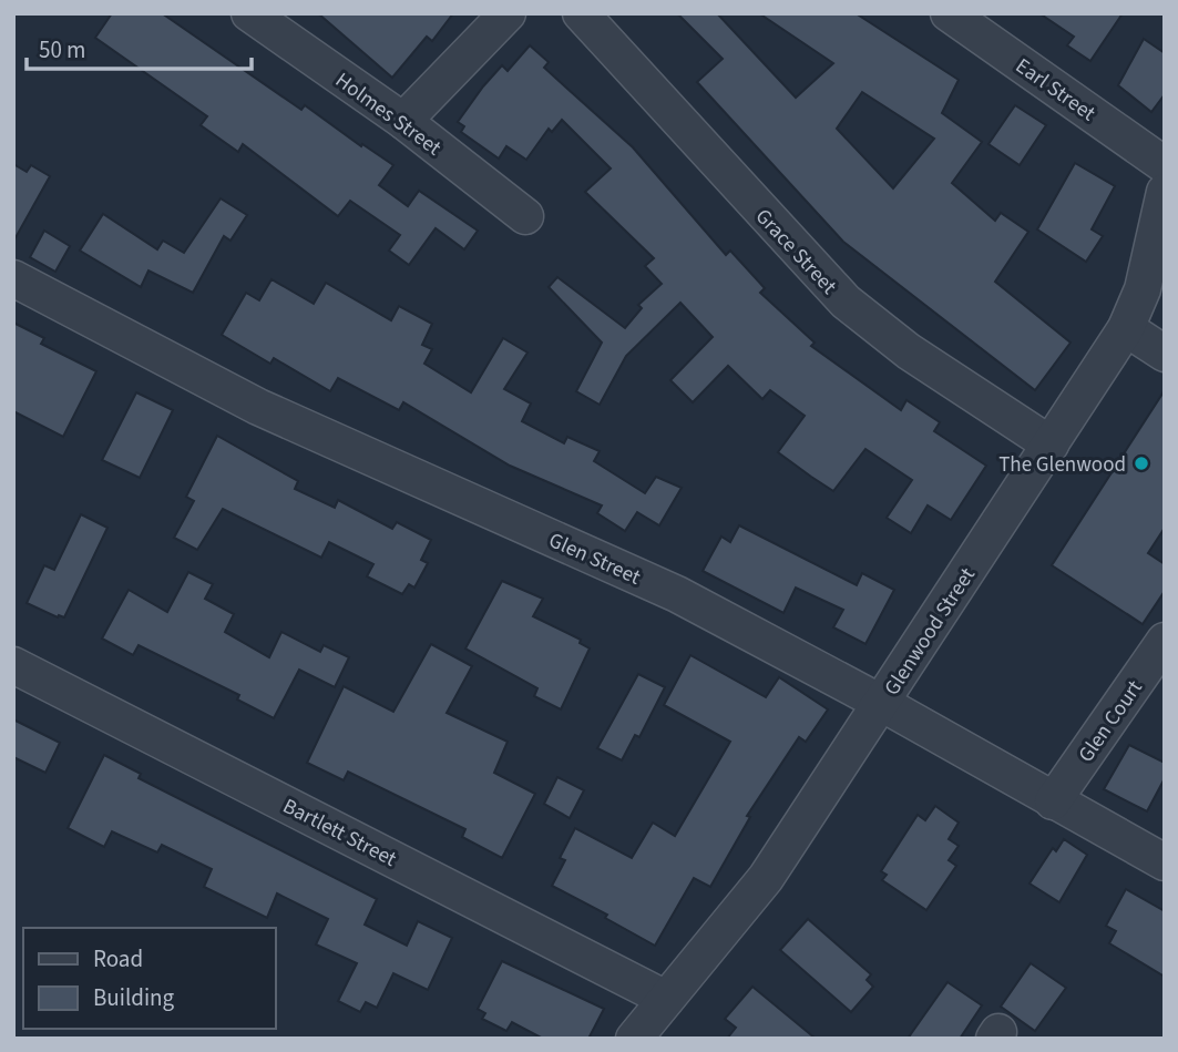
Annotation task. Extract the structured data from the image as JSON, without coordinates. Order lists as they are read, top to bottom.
{
  "streets": {
    "street": [
      "Earl Street",
      "Holmes Street",
      "Grace Street",
      "Glen Street",
      "Glenwood Street",
      "Glen Court",
      "Bartlett Street"
    ]
  },
  "crossings": [
    ["Grace Street", "Glenwood Street"],
    ["Glen Street", "Glenwood Street"],
    ["Glen Street", "Glen Court"],
    ["Glenwood Street", "Bartlett Street"]
  ],
  "places": ["The Glenwood"],
  "legend": ["Road", "Building"],
  "scale_bar": "50 m"
}
